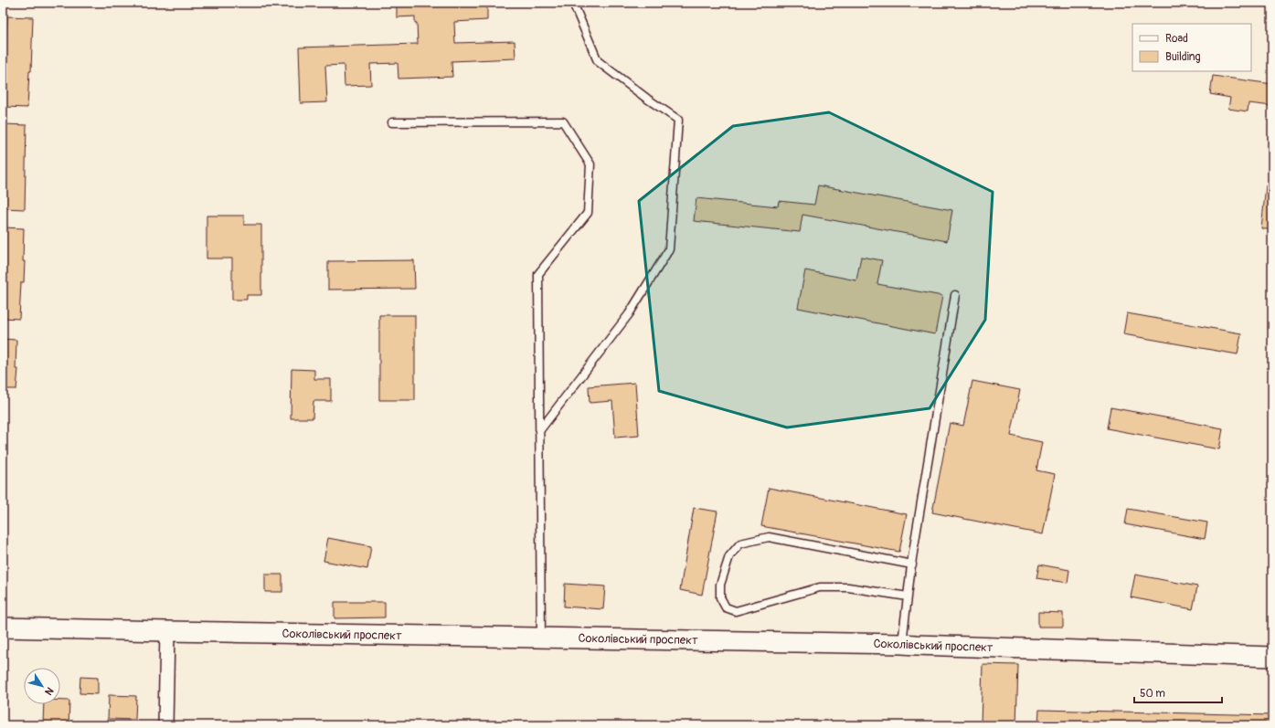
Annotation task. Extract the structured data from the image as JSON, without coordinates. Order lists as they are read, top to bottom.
{
  "streets": {
    "street": ["Соколівський проспект"]
  },
  "legend": ["Road", "Building"],
  "scale_bar": "50 m",
  "north": "bottom right"
}
